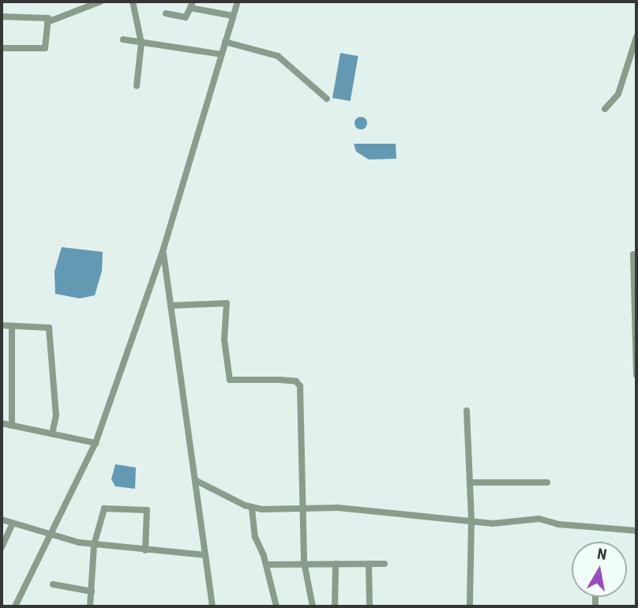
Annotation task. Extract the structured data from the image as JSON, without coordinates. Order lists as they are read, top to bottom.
{
  "north": "top"
}
